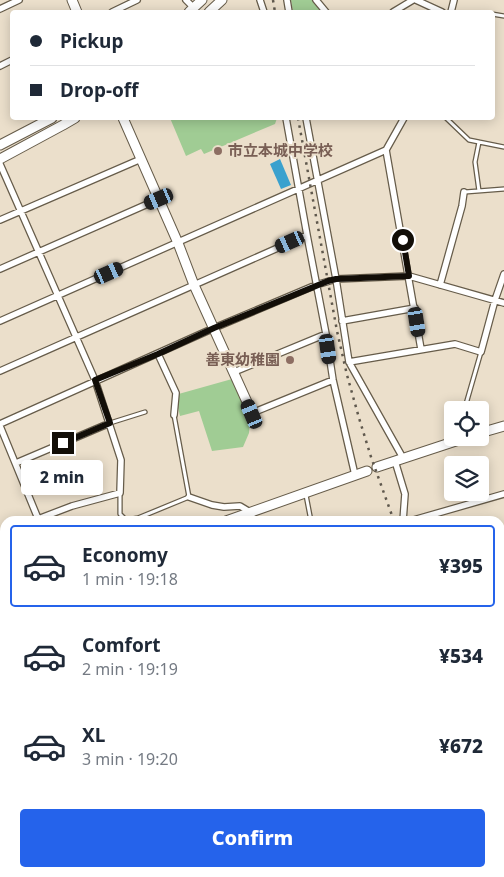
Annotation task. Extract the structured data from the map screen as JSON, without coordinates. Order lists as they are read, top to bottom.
{
  "places": ["市立本城中学校", "善東幼稚園"],
  "page": {
    "banner": ["Pickup", "Drop-off"],
    "bubble": "2 min",
    "list": [
      {
        "name": "Economy",
        "note": "1 min · 19:18",
        "value": "¥395"
      },
      {
        "name": "Comfort",
        "note": "2 min · 19:19",
        "value": "¥534"
      },
      {
        "name": "XL",
        "note": "3 min · 19:20",
        "value": "¥672"
      }
    ],
    "buttons": "Confirm"
  }
}
